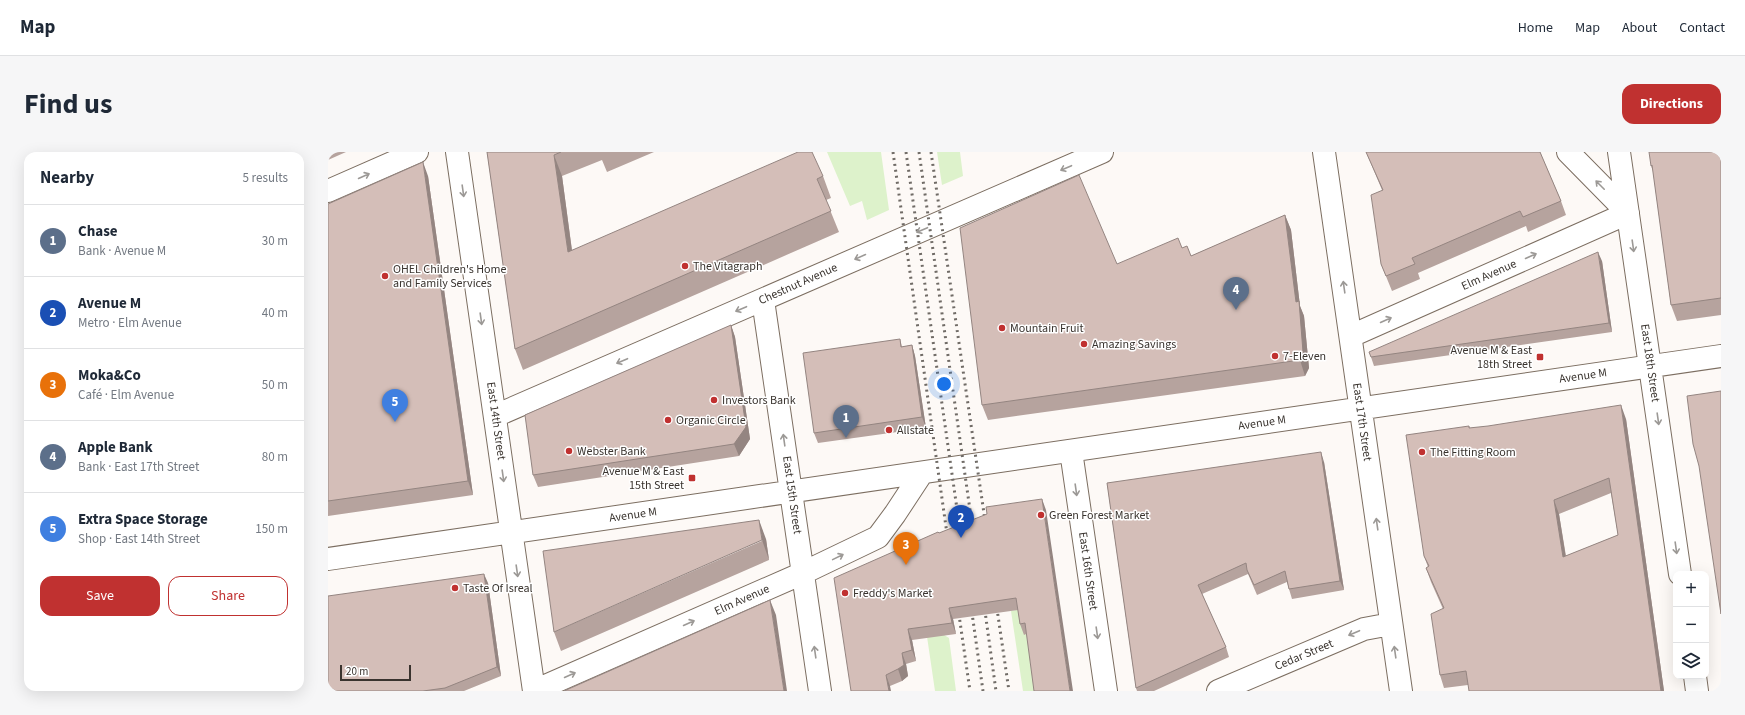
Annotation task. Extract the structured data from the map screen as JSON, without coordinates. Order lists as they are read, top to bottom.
{
  "streets": {
    "street": [
      "Elm Avenue",
      "Chestnut Avenue",
      "East 18th Street",
      "Avenue M",
      "East 14th Street",
      "East 17th Street",
      "East 15th Street",
      "East 16th Street",
      "Cedar Street"
    ]
  },
  "crossings": [
    ["Elm Avenue", "East 18th Street"],
    ["Elm Avenue", "Avenue M"],
    ["Elm Avenue", "East 14th Street"],
    ["Elm Avenue", "East 17th Street"],
    ["Elm Avenue", "East 15th Street"],
    ["Chestnut Avenue", "East 14th Street"],
    ["Chestnut Avenue", "East 15th Street"],
    ["East 18th Street", "Avenue M"],
    ["Avenue M", "East 14th Street"],
    ["Avenue M", "East 17th Street"],
    ["Avenue M", "East 15th Street"],
    ["Avenue M", "East 16th Street"],
    ["East 17th Street", "Cedar Street"]
  ],
  "one_way": [
    "Elm Avenue",
    "Chestnut Avenue",
    "East 18th Street",
    "East 14th Street",
    "East 17th Street",
    "East 15th Street",
    "East 16th Street",
    "Cedar Street"
  ],
  "places": {
    "other": [
      "The Vitagraph",
      "OHEL Children's Home and Family Services",
      "Mountain Fruit",
      "Amazing Savings",
      "7-Eleven",
      "Investors Bank",
      "Organic Circle",
      "Allstate",
      "Webster Bank",
      "The Fitting Room",
      "Green Forest Market",
      "Taste Of Isreal",
      "Freddy's Market"
    ],
    "transit": ["Avenue M & East 18th Street", "Avenue M & East 15th Street"]
  },
  "scale_bar": "20 m",
  "page": {
    "header": "Map",
    "nav": [
      "Home",
      "Map",
      "About",
      "Contact"
    ],
    "title": "Find us",
    "buttons": [
      "Directions",
      ["Save", "Share"]
    ],
    "heading": ["Nearby", "5 results"],
    "list": [
      {
        "mark": "1",
        "name": "Chase",
        "note": "Bank · Avenue M",
        "value": "30 m"
      },
      {
        "mark": "2",
        "name": "Avenue M",
        "note": "Metro · Elm Avenue",
        "value": "40 m"
      },
      {
        "mark": "3",
        "name": "Moka&Co",
        "note": "Café · Elm Avenue",
        "value": "50 m"
      },
      {
        "mark": "4",
        "name": "Apple Bank",
        "note": "Bank · East 17th Street",
        "value": "80 m"
      },
      {
        "mark": "5",
        "name": "Extra Space Storage",
        "note": "Shop · East 14th Street",
        "value": "150 m"
      }
    ],
    "pins": [
      "4",
      "5",
      "1",
      "2",
      "3"
    ],
    "map_buttons": ["+", "−"],
    "scale": "20 m"
  }
}
